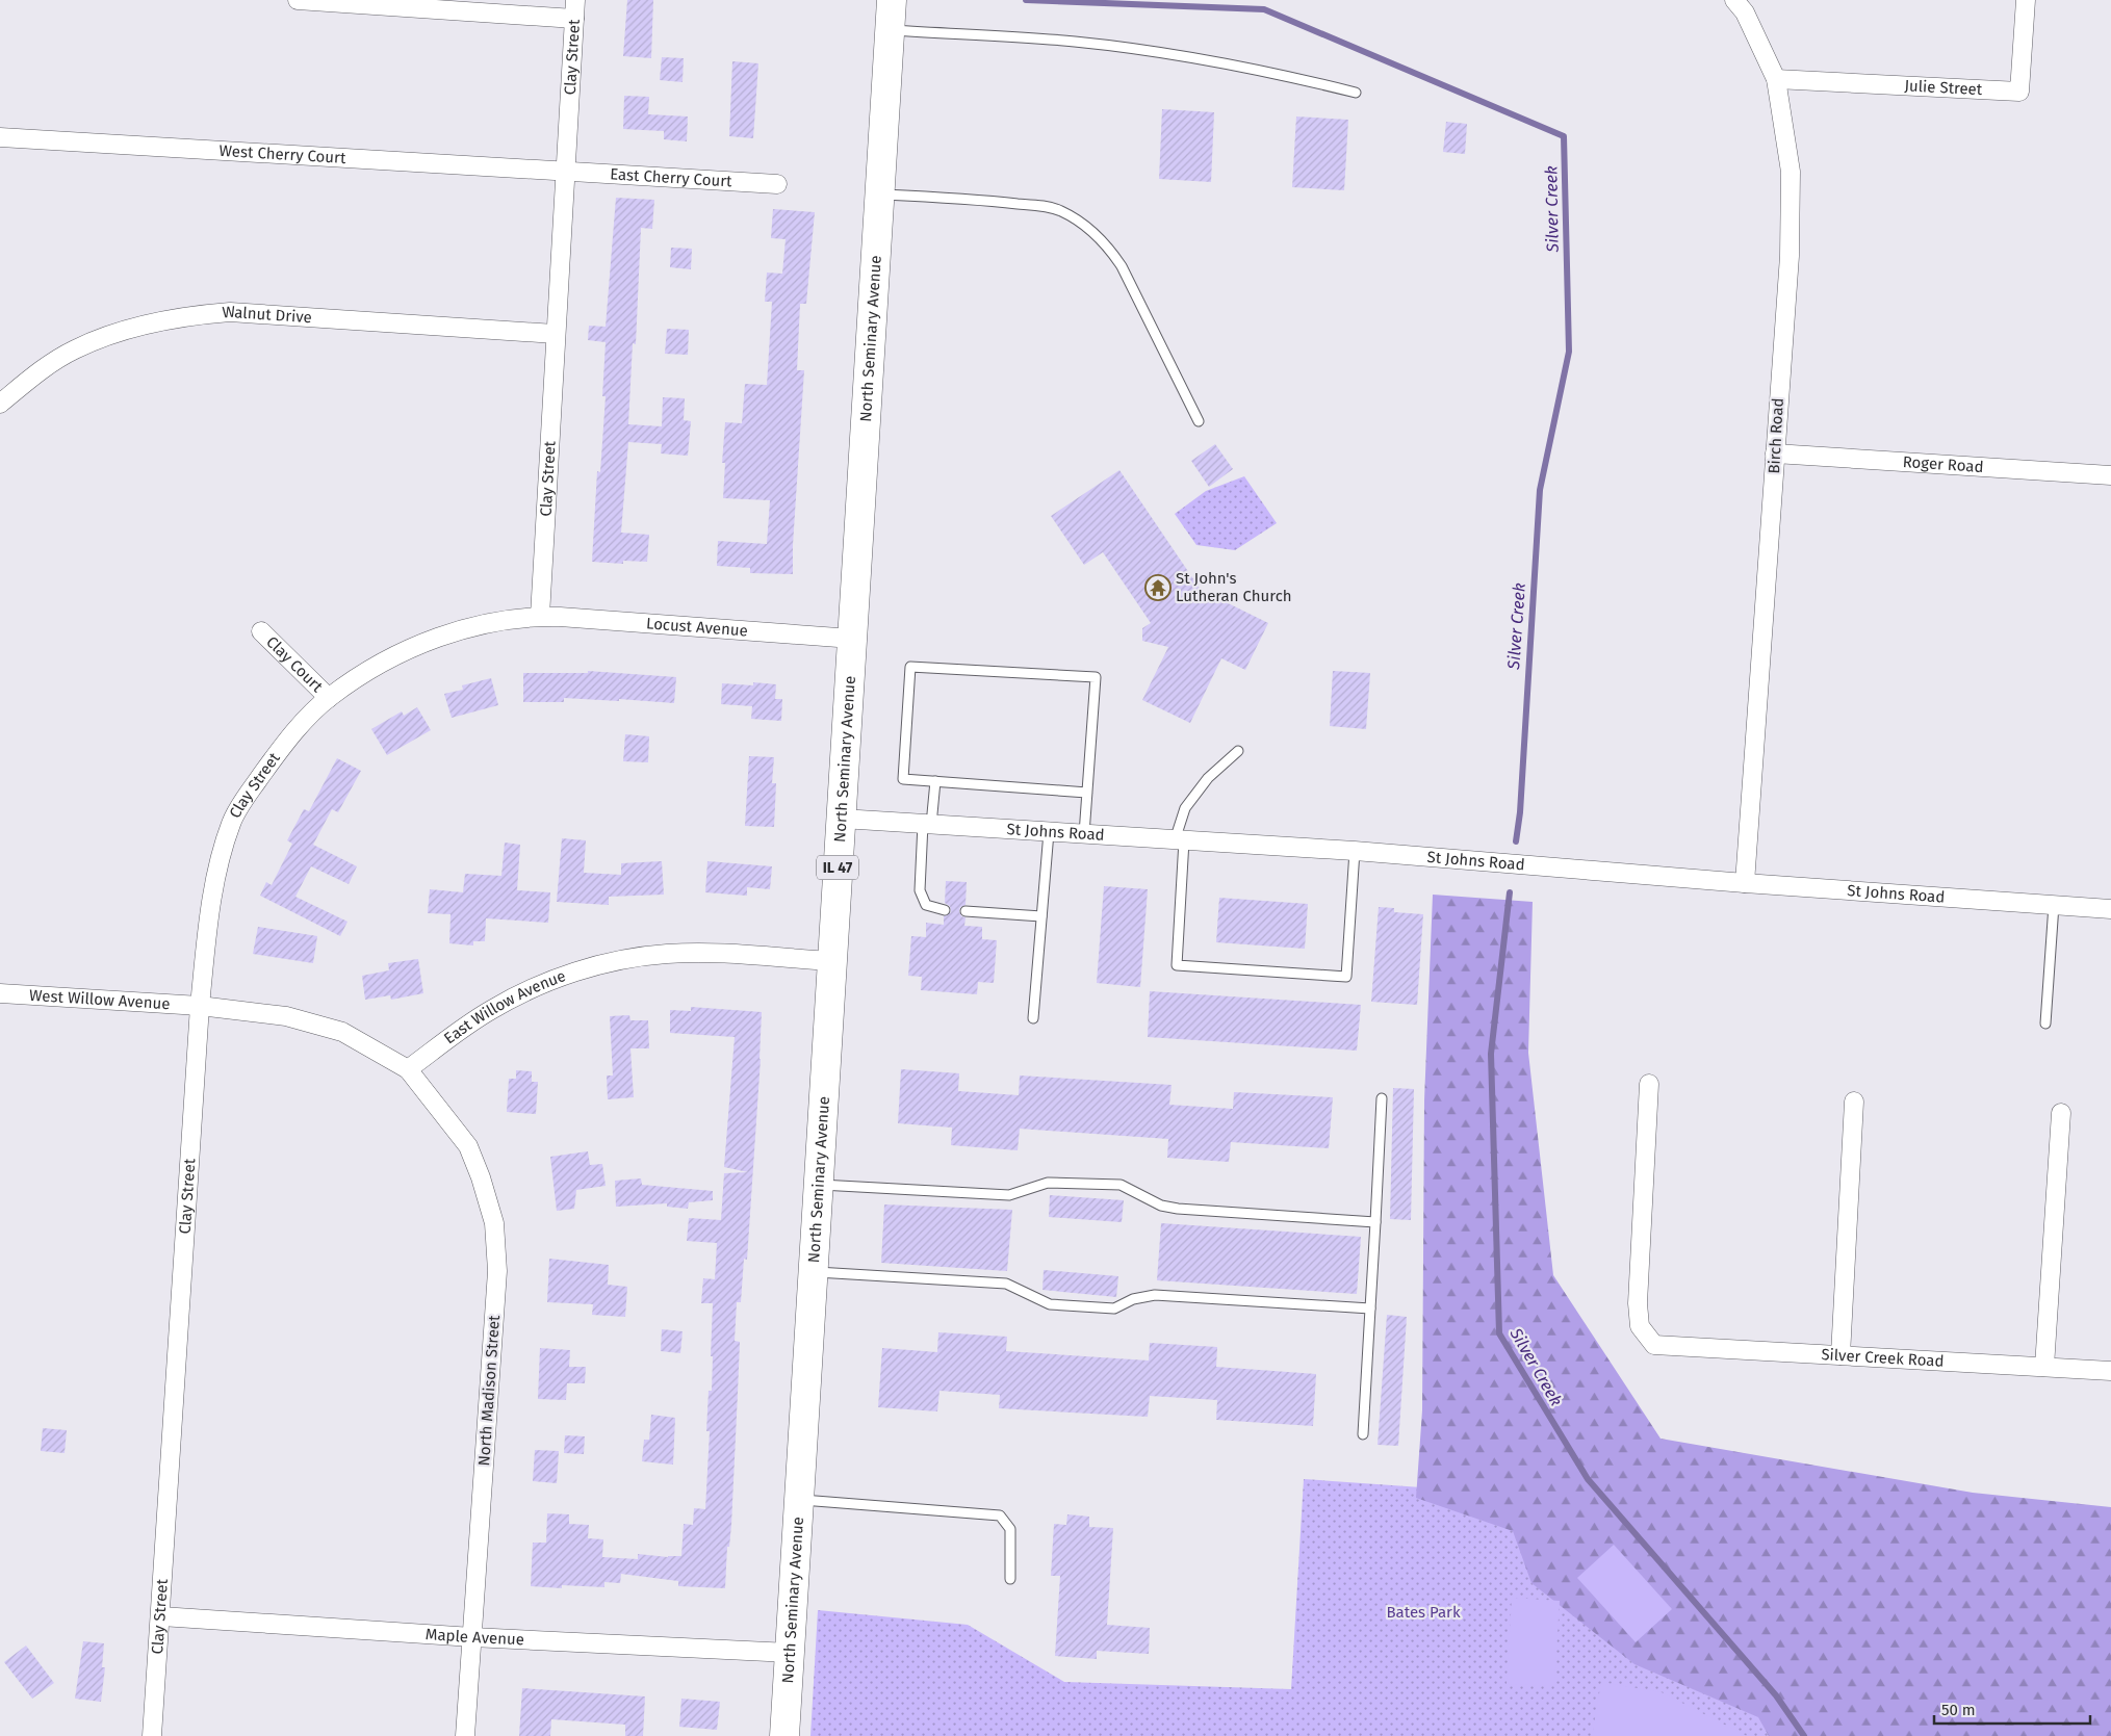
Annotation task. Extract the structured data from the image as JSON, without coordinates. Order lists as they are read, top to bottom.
{
  "streets": {
    "main road": ["North Seminary Avenue", "IL 47"],
    "street": [
      "Clay Street",
      "Julie Street",
      "West Cherry Court",
      "East Cherry Court",
      "Walnut Drive",
      "Birch Road",
      "Roger Road",
      "Locust Avenue",
      "Clay Court",
      "St Johns Road",
      "West Willow Avenue",
      "East Willow Avenue",
      "Silver Creek Road",
      "North Madison Street",
      "Maple Avenue"
    ]
  },
  "crossings": [
    ["Clay Street", "West Cherry Court"],
    ["Clay Street", "East Cherry Court"],
    ["Clay Street", "Walnut Drive"],
    ["Clay Street", "Locust Avenue"],
    ["Clay Street", "Clay Court"],
    ["Clay Street", "West Willow Avenue"],
    ["Clay Street", "Maple Avenue"],
    ["Julie Street", "Birch Road"],
    ["West Cherry Court", "East Cherry Court"],
    ["North Seminary Avenue", "Locust Avenue"],
    ["North Seminary Avenue", "St Johns Road"],
    ["North Seminary Avenue", "East Willow Avenue"],
    ["North Seminary Avenue", "Maple Avenue"],
    ["Birch Road", "Roger Road"],
    ["Birch Road", "St Johns Road"],
    ["East Willow Avenue", "North Madison Street"],
    ["North Madison Street", "Maple Avenue"]
  ],
  "water": ["Silver Creek"],
  "parks": ["Bates Park"],
  "places": {
    "temple": ["St John's Lutheran Church"]
  },
  "scale_bar": "50 m"
}
